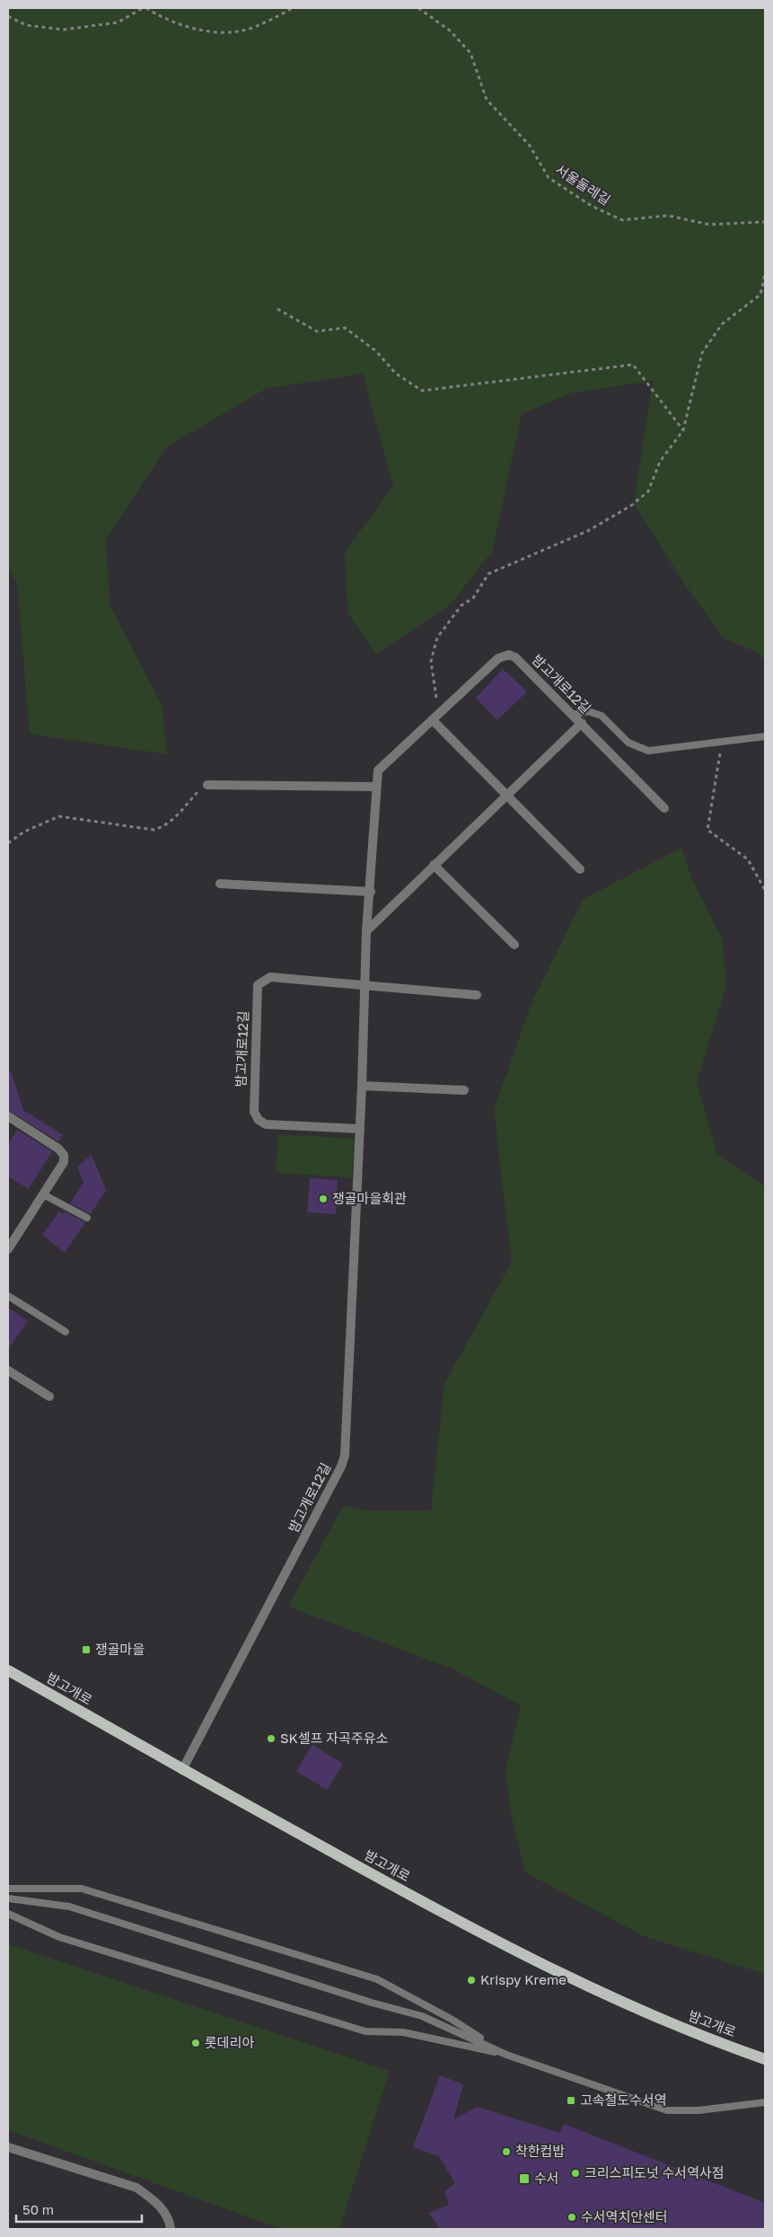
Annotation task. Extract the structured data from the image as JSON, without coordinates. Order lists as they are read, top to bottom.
{
  "streets": {
    "main road": ["밤고개로"],
    "street": ["밤고개로12길"],
    "path": ["서울둘레길"]
  },
  "crossings": [
    ["밤고개로12길", "밤고개로"]
  ],
  "places": {
    "other": [
      "쟁골마을회관",
      "SK셀프 자곡주유소",
      "Krispy Kreme",
      "롯데리아",
      "착한컵밥",
      "크리스피도넛 수서역사점",
      "수서역치안센터"
    ],
    "transit": ["쟁골마을", "고속철도수서역", "수서"]
  },
  "scale_bar": "50 m"
}
